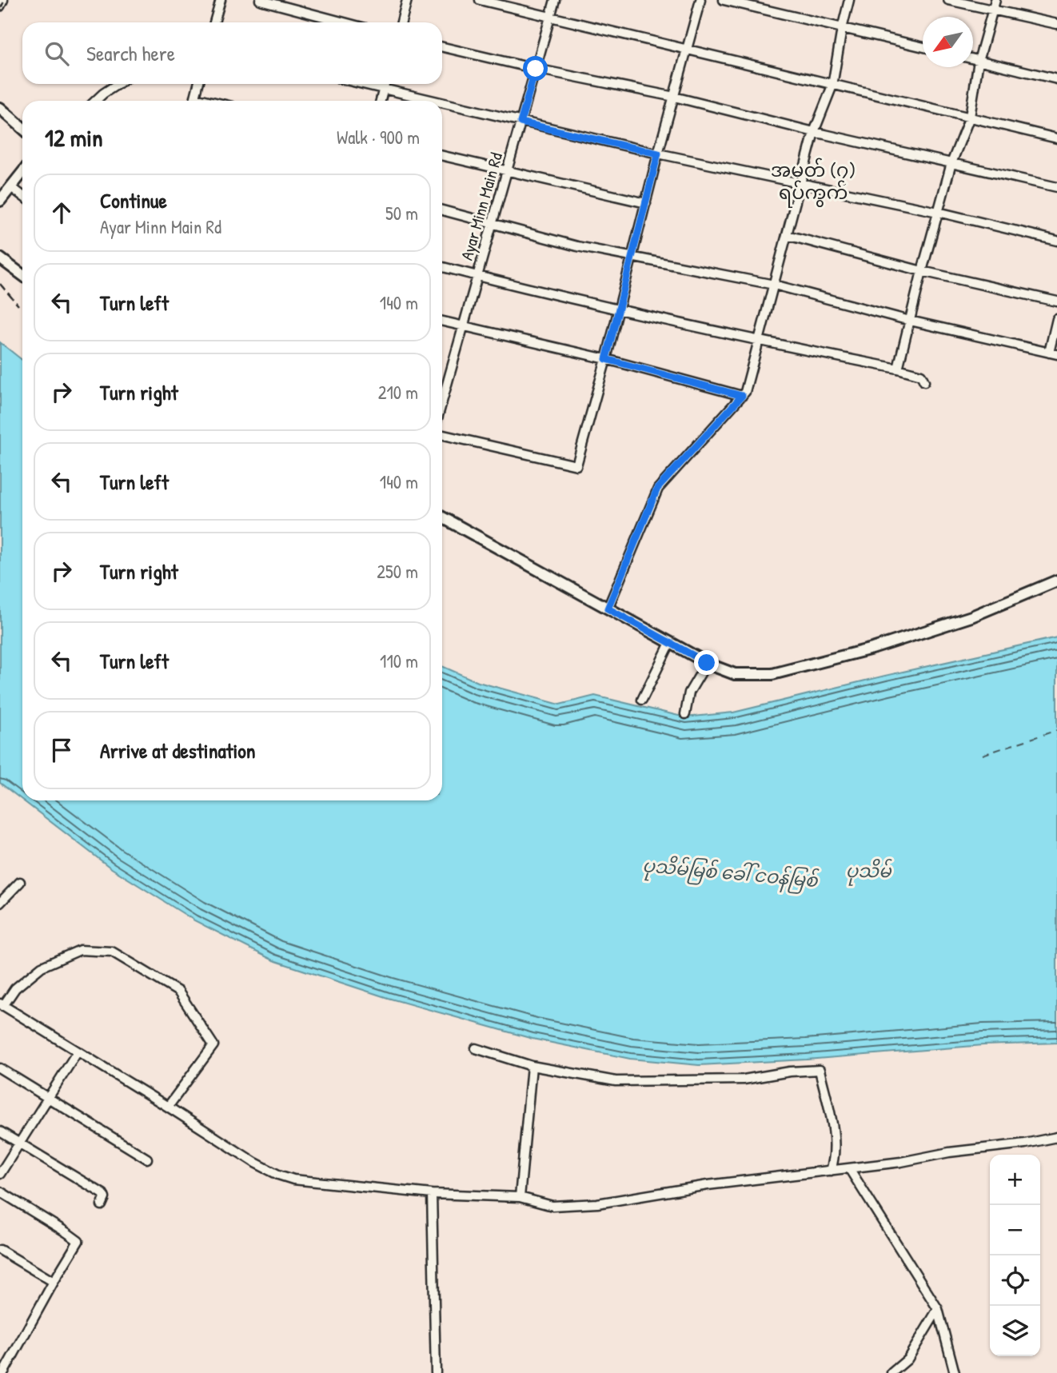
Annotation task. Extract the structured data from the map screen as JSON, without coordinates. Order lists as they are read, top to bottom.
{
  "streets": {
    "street": ["Ayar Minn Main Rd"]
  },
  "districts": ["အမှတ် (၇) ရပ်ကွက်"],
  "water": ["ပုသိမ်", "ပုသိမ်မြစ် ခေါ် ငဝန်မြစ်"],
  "north": "bottom left",
  "page": {
    "search": "Search here",
    "heading": ["12 min", "Walk · 900 m"],
    "list": [
      ["Continue", "Ayar Minn Main Rd", "50 m"],
      ["Turn left", "140 m"],
      ["Turn right", "210 m"],
      ["Turn left", "140 m"],
      ["Turn right", "250 m"],
      ["Turn left", "110 m"],
      "Arrive at destination"
    ],
    "map_buttons": ["+", "−"]
  }
}
